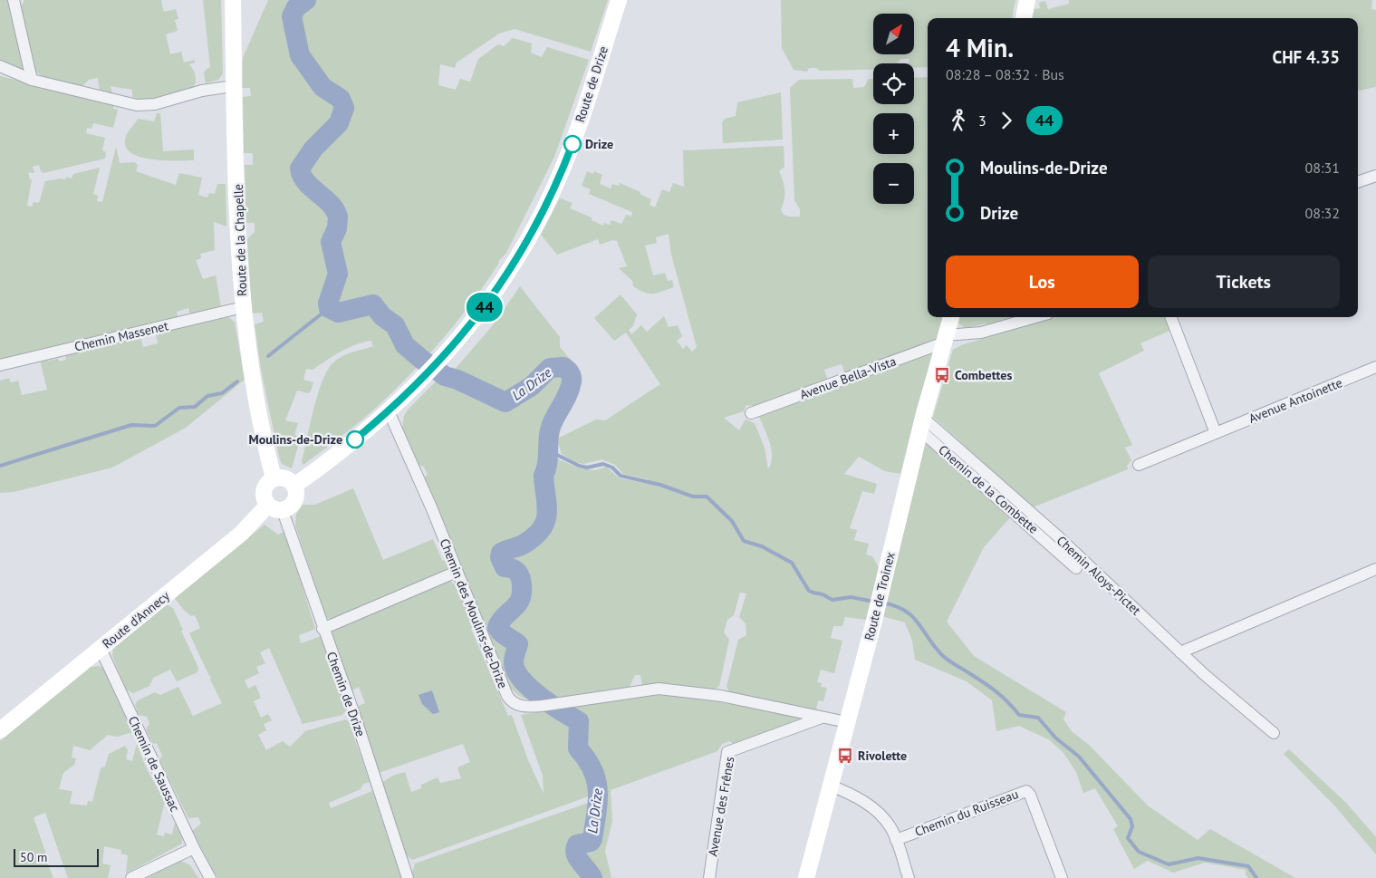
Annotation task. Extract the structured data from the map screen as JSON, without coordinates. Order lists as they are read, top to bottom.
{
  "streets": {
    "street": [
      "Route de Drize",
      "Route de la Chapelle",
      "Chemin Massenet",
      "Avenue Bella-Vista",
      "Avenue Antoinette",
      "Chemin de la Combette",
      "Chemin Aloys-Pictet",
      "Route de Troinex",
      "Chemin des Moulins-de-Drize",
      "Route d'Annecy",
      "Chemin de Drize",
      "Chemin de Saussac",
      "Avenue des Frênes",
      "Chemin du Ruisseau"
    ]
  },
  "crossings": [
    ["Route de Drize", "Chemin des Moulins-de-Drize"],
    ["Route de la Chapelle", "Chemin Massenet"],
    ["Route de la Chapelle", "Route d'Annecy"],
    ["Route de la Chapelle", "Chemin de Drize"],
    ["Avenue Bella-Vista", "Route de Troinex"],
    ["Chemin de la Combette", "Chemin Aloys-Pictet"],
    ["Chemin de la Combette", "Route de Troinex"],
    ["Chemin Aloys-Pictet", "Route de Troinex"],
    ["Route de Troinex", "Chemin des Moulins-de-Drize"],
    ["Chemin des Moulins-de-Drize", "Avenue des Frênes"],
    ["Route d'Annecy", "Chemin de Drize"],
    ["Route d'Annecy", "Chemin de Saussac"]
  ],
  "water": ["La Drize"],
  "places": {
    "other": ["Drize", "Moulins-de-Drize"],
    "bus stop": ["Combettes", "Rivolette"]
  },
  "lines": ["bus line 44"],
  "scale_bar": "50 m",
  "north": "top right",
  "page": {
    "on_map": "44",
    "map_buttons": ["+", "−"],
    "heading": ["4 Min.", "08:28 – 08:32 · Bus", "CHF 4.35"],
    "legs": ["3", "44"],
    "list": [
      {
        "name": "Moulins-de-Drize",
        "value": "08:31"
      },
      {
        "name": "Drize",
        "value": "08:32"
      }
    ],
    "buttons": ["Los", "Tickets"],
    "scale": "50 m"
  }
}
